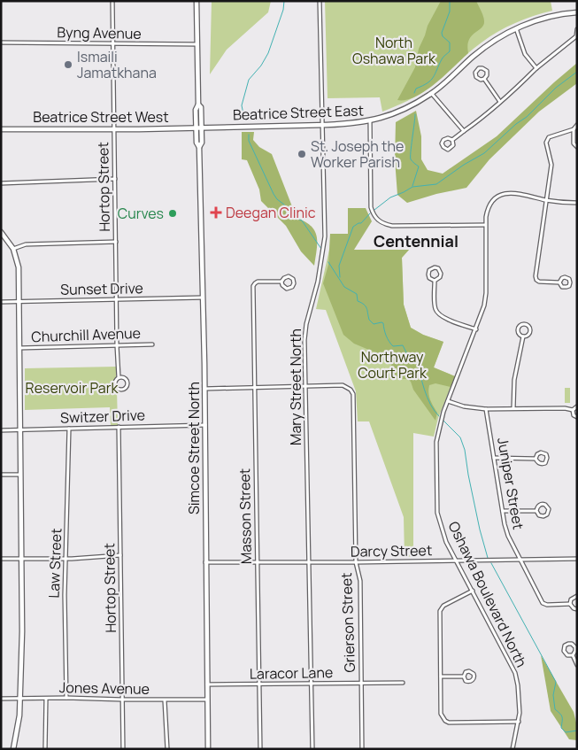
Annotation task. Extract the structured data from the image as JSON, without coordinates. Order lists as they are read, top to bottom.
{
  "streets": {
    "street": [
      "Byng Avenue",
      "Beatrice Street East",
      "Beatrice Street West",
      "Hortop Street",
      "Sunset Drive",
      "Churchill Avenue",
      "Mary Street North",
      "Switzer Drive",
      "Simcoe Street North",
      "Juniper Street",
      "Masson Street",
      "Darcy Street",
      "Law Street",
      "Oshawa Boulevard North",
      "Grierson Street",
      "Laracor Lane",
      "Jones Avenue"
    ]
  },
  "crossings": [
    ["Byng Avenue", "Hortop Street"],
    ["Byng Avenue", "Simcoe Street North"],
    ["Beatrice Street East", "Beatrice Street West"],
    ["Beatrice Street East", "Mary Street North"],
    ["Beatrice Street East", "Simcoe Street North"],
    ["Beatrice Street West", "Hortop Street"],
    ["Beatrice Street West", "Simcoe Street North"],
    ["Hortop Street", "Sunset Drive"],
    ["Hortop Street", "Churchill Avenue"],
    ["Hortop Street", "Switzer Drive"],
    ["Hortop Street", "Jones Avenue"],
    ["Sunset Drive", "Simcoe Street North"],
    ["Mary Street North", "Darcy Street"],
    ["Mary Street North", "Grierson Street"],
    ["Mary Street North", "Laracor Lane"],
    ["Switzer Drive", "Simcoe Street North"],
    ["Switzer Drive", "Law Street"],
    ["Simcoe Street North", "Darcy Street"],
    ["Simcoe Street North", "Laracor Lane"],
    ["Simcoe Street North", "Jones Avenue"],
    ["Juniper Street", "Darcy Street"],
    ["Masson Street", "Darcy Street"],
    ["Masson Street", "Laracor Lane"],
    ["Darcy Street", "Oshawa Boulevard North"],
    ["Darcy Street", "Grierson Street"],
    ["Law Street", "Jones Avenue"],
    ["Grierson Street", "Laracor Lane"]
  ],
  "districts": ["Centennial"],
  "parks": ["North Oshawa Park", "Northway Court Park", "Reservoir Park"],
  "places": {
    "other": ["Ismaili Jamatkhana", "St. Joseph the Worker Parish", "Curves"],
    "health": ["Deegan Clinic"]
  }
}
